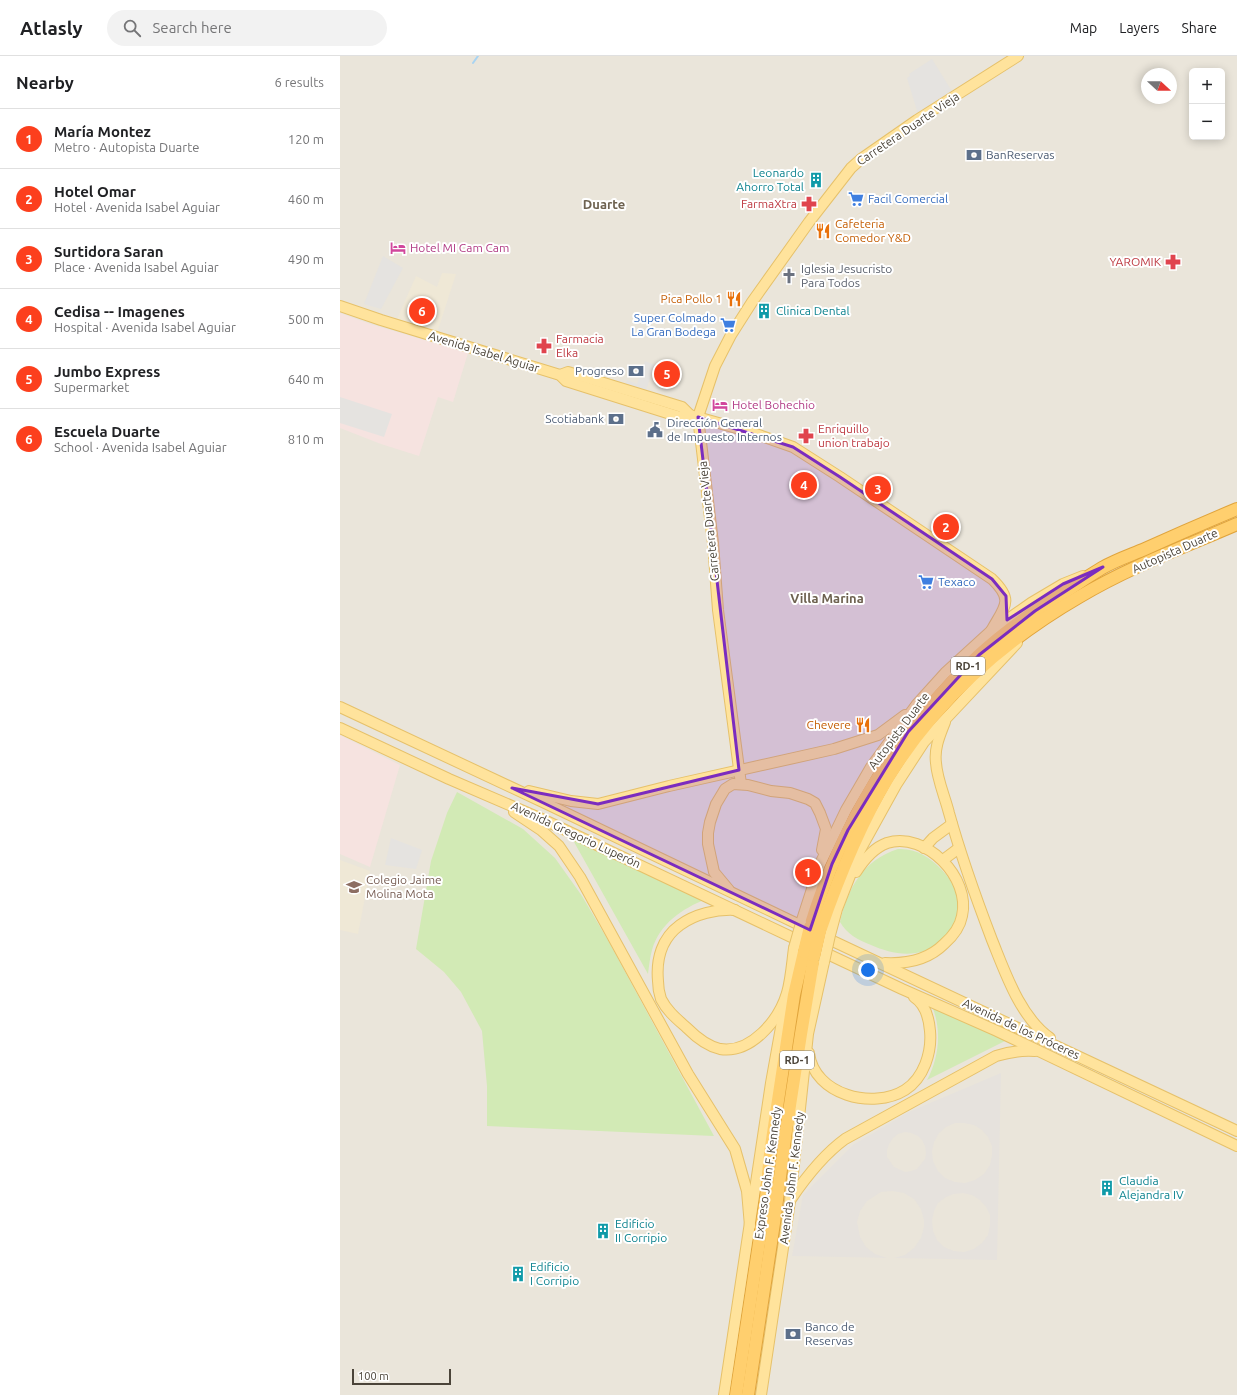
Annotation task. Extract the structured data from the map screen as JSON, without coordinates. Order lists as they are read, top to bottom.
{
  "streets": {
    "highway": ["Autopista Duarte", "RD-1", "Expreso John F. Kennedy"],
    "main road": [
      "Carretera Duarte Vieja",
      "Avenida Isabel Aguiar",
      "Avenida Gregorio Luperón",
      "Avenida de los Próceres",
      "Avenida John F. Kennedy"
    ]
  },
  "crossings": [
    ["Carretera Duarte Vieja", "Avenida Isabel Aguiar"],
    ["Avenida Isabel Aguiar", "Autopista Duarte"],
    ["Autopista Duarte", "RD-1"],
    ["Autopista Duarte", "Avenida Gregorio Luperón"],
    ["Autopista Duarte", "Avenida de los Próceres"],
    ["RD-1", "Avenida Gregorio Luperón"],
    ["RD-1", "Avenida de los Próceres"],
    ["RD-1", "Expreso John F. Kennedy"],
    ["RD-1", "Avenida John F. Kennedy"],
    ["Avenida Gregorio Luperón", "Avenida de los Próceres"],
    ["Avenida Gregorio Luperón", "Expreso John F. Kennedy"],
    ["Avenida Gregorio Luperón", "Avenida John F. Kennedy"],
    ["Avenida de los Próceres", "Expreso John F. Kennedy"],
    ["Avenida de los Próceres", "Avenida John F. Kennedy"],
    ["Expreso John F. Kennedy", "Avenida John F. Kennedy"]
  ],
  "districts": ["Duarte", "Villa Marina"],
  "places": {
    "bank": [
      "BanReservas",
      "Progreso",
      "Scotiabank",
      "Banco de Reservas"
    ],
    "building": [
      "Leonardo Ahorro Total",
      "Clinica Dental",
      "Claudia Alejandra IV",
      "Edificio II Corripio",
      "Edificio I Corripio"
    ],
    "supermarket": ["Facil Comercial", "Super Colmado La Gran Bodega", "Texaco"],
    "pharmacy": [
      "FarmaXtra",
      "YAROMIK",
      "Farmacia Elka",
      "Enriquillo union trabajo"
    ],
    "restaurant": ["Cafeteria Comedor Y&D", "Pica Pollo 1", "Chevere"],
    "hotel": ["Hotel MI Cam Cam", "Hotel Bohechio"],
    "church": ["Iglesia Jesucristo Para Todos"],
    "public building": ["Dirección General de Impuesto Internos"],
    "school or university": ["Colegio Jaime Molina Mota"]
  },
  "scale_bar": "100 m",
  "north": "right",
  "page": {
    "header": "Atlasly",
    "search": "Search here",
    "nav": ["Map", "Layers", "Share"],
    "heading": ["Nearby", "6 results"],
    "map_buttons": ["+", "−"],
    "list": [
      {
        "mark": "1",
        "name": "María Montez",
        "note": "Metro · Autopista Duarte",
        "value": "120 m"
      },
      {
        "mark": "2",
        "name": "Hotel Omar",
        "note": "Hotel · Avenida Isabel Aguiar",
        "value": "460 m"
      },
      {
        "mark": "3",
        "name": "Surtidora Saran",
        "note": "Place · Avenida Isabel Aguiar",
        "value": "490 m"
      },
      {
        "mark": "4",
        "name": "Cedisa -- Imagenes",
        "note": "Hospital · Avenida Isabel Aguiar",
        "value": "500 m"
      },
      {
        "mark": "5",
        "name": "Jumbo Express",
        "note": "Supermarket",
        "value": "640 m"
      },
      {
        "mark": "6",
        "name": "Escuela Duarte",
        "note": "School · Avenida Isabel Aguiar",
        "value": "810 m"
      }
    ],
    "pins": [
      "6",
      "5",
      "4",
      "3",
      "2",
      "1"
    ],
    "scale": "100 m"
  }
}
